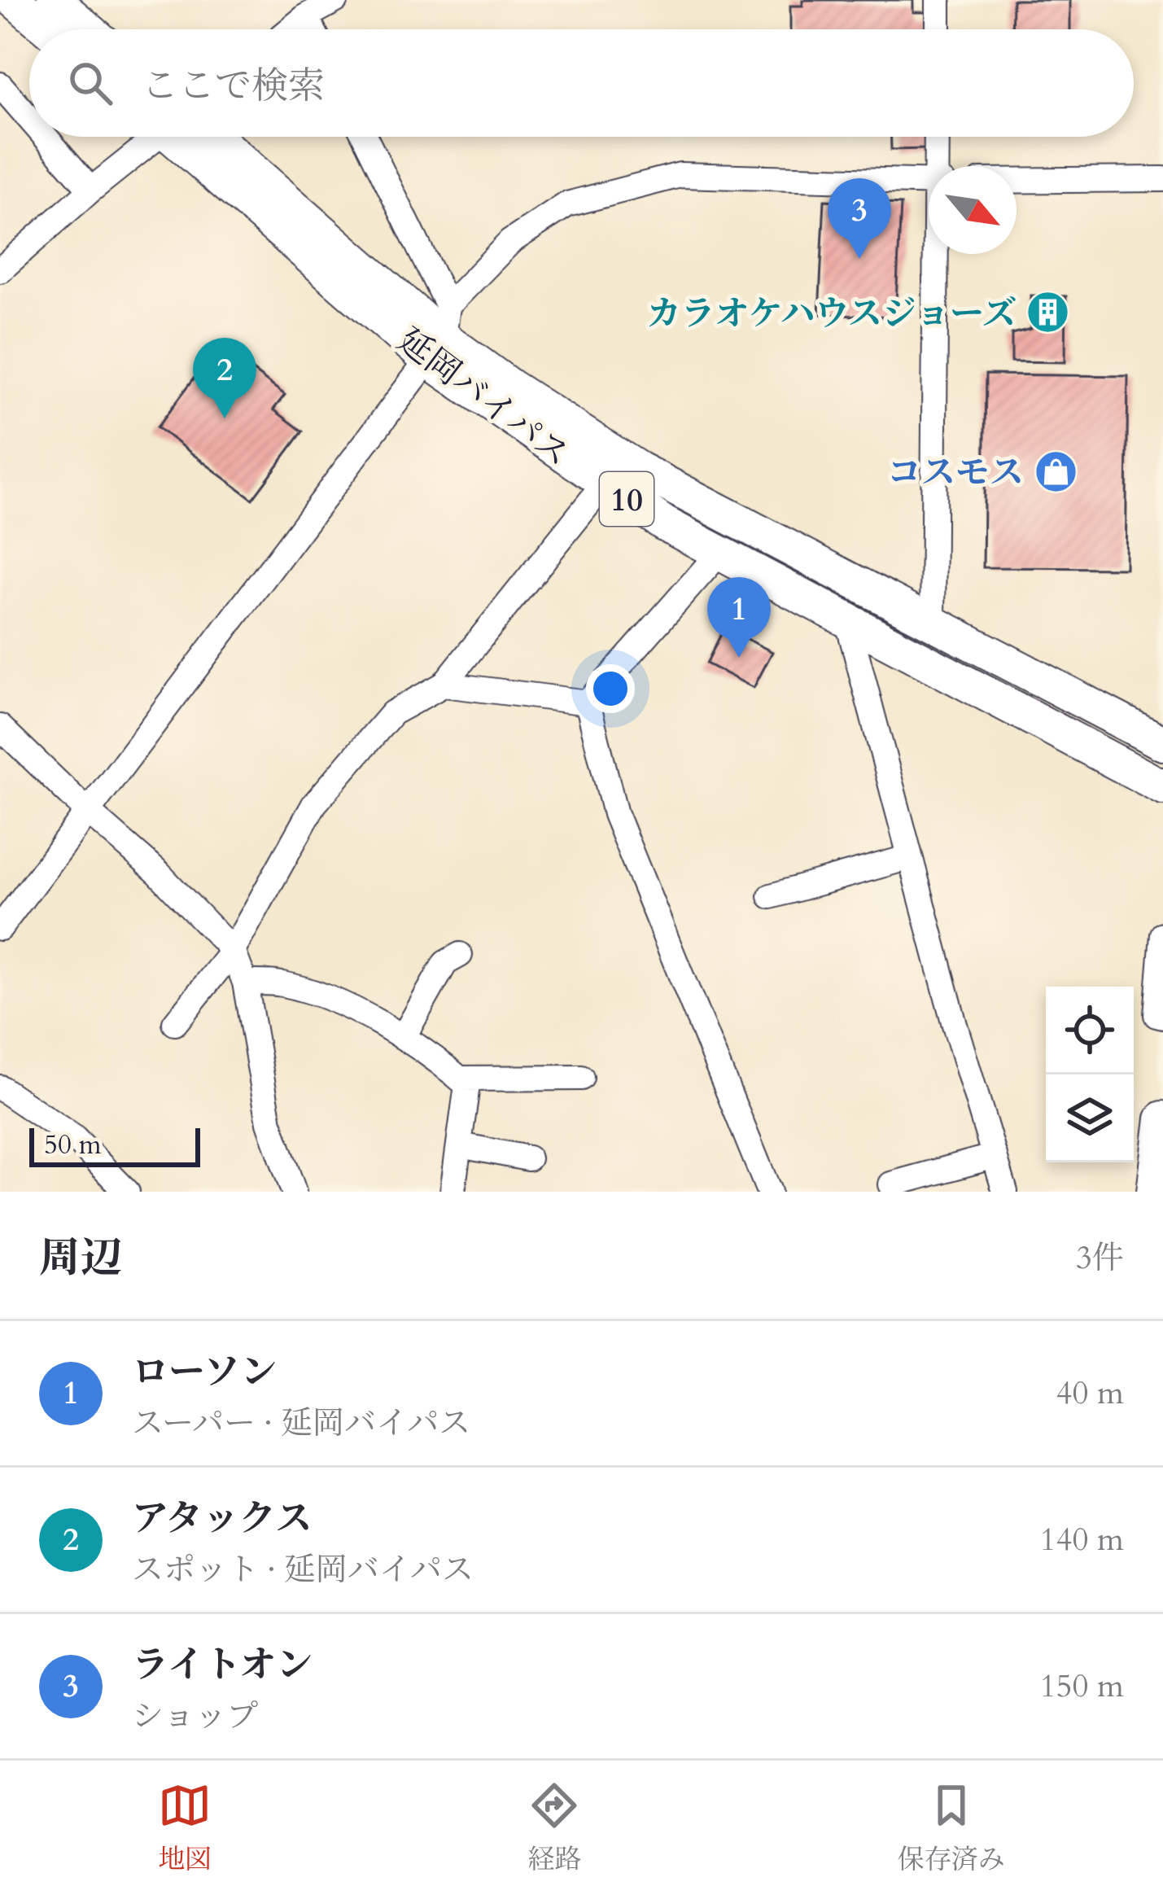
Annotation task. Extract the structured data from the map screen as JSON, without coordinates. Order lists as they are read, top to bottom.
{
  "streets": {
    "highway": ["延岡バイパス", "10"]
  },
  "places": {
    "building": ["カラオケハウスジョーズ"],
    "shop": ["コスモス"]
  },
  "scale_bar": "50 m",
  "north": "bottom right",
  "page": {
    "search": "ここで検索",
    "pins": ["3", "2", "1"],
    "scale": "50 m",
    "heading": ["周辺", "3件"],
    "list": [
      {
        "mark": "1",
        "name": "ローソン",
        "note": "スーパー · 延岡バイパス",
        "value": "40 m"
      },
      {
        "mark": "2",
        "name": "アタックス",
        "note": "スポット · 延岡バイパス",
        "value": "140 m"
      },
      {
        "mark": "3",
        "name": "ライトオン",
        "note": "ショップ",
        "value": "150 m"
      }
    ],
    "nav": ["地図", "経路", "保存済み"]
  }
}
